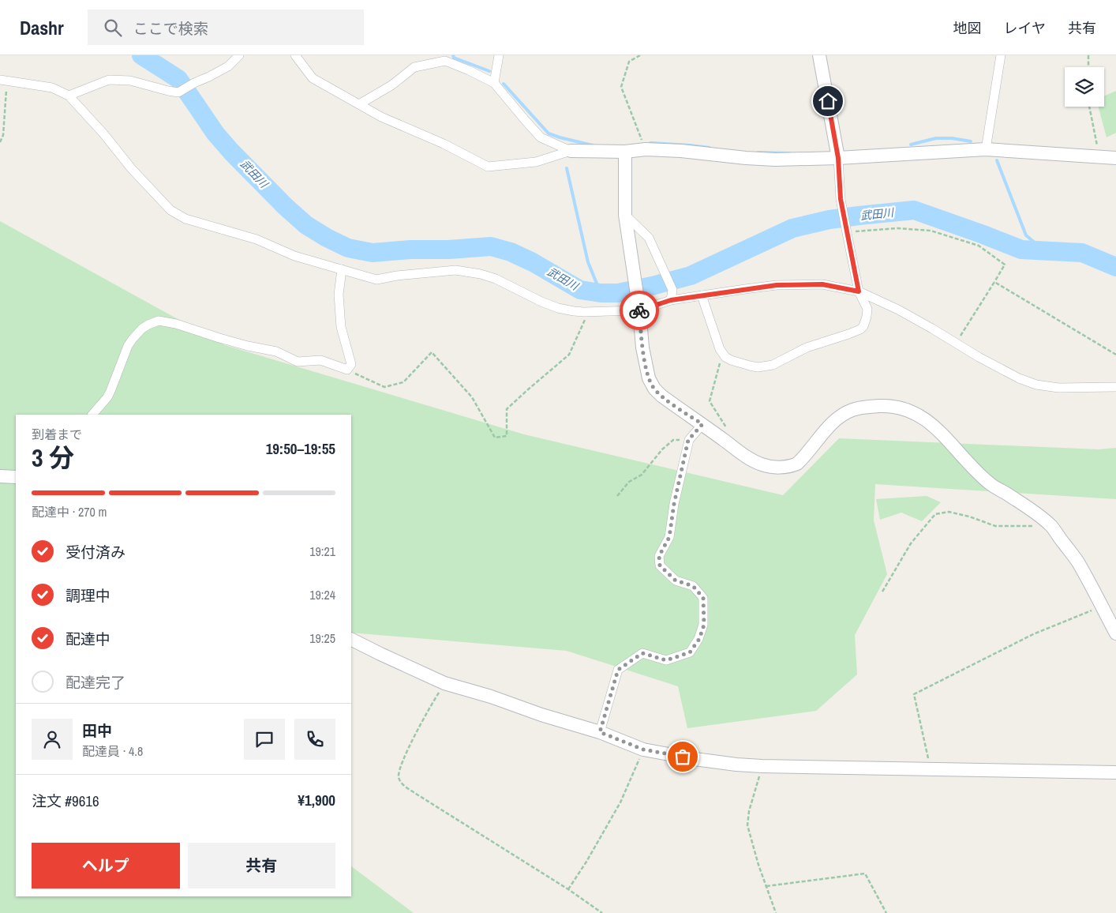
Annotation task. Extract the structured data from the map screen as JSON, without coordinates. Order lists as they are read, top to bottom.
{
  "water": ["武田川"],
  "page": {
    "header": "Dashr",
    "search": "ここで検索",
    "nav": ["地図", "レイヤ", "共有"],
    "heading": ["3 分", "到着まで", "19:50–19:55"],
    "panel": [
      "田中",
      "配達員 · 4.8",
      "注文 #9616",
      "¥1,900"
    ],
    "bar": "配達中 · 270 m",
    "list": [
      ["受付済み", "19:21"],
      ["調理中", "19:24"],
      ["配達中", "19:25"],
      "配達完了"
    ],
    "buttons": ["ヘルプ", "共有"]
  }
}
